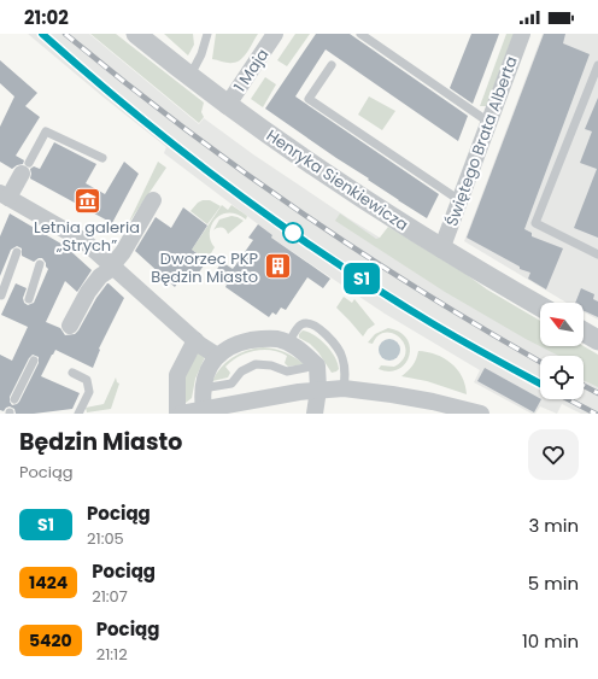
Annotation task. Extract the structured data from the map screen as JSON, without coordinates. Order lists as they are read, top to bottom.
{
  "streets": {
    "street": ["1 Maja", "Świętego Brata Alberta", "Henryka Sienkiewicza"]
  },
  "crossings": [
    ["1 Maja", "Henryka Sienkiewicza"],
    ["Świętego Brata Alberta", "Henryka Sienkiewicza"]
  ],
  "places": {
    "museum": ["Letnia galeria „Strych”"],
    "building": ["Dworzec PKP Będzin Miasto"]
  },
  "north": "top left",
  "page": {
    "status": "21:02",
    "on_map": "S1",
    "heading": ["Będzin Miasto", "Pociąg"],
    "list": [
      {
        "mark": "S1",
        "name": "Pociąg",
        "note": "21:05",
        "value": "3 min"
      },
      {
        "mark": "1424",
        "name": "Pociąg",
        "note": "21:07",
        "value": "5 min"
      },
      {
        "mark": "5420",
        "name": "Pociąg",
        "note": "21:12",
        "value": "10 min"
      }
    ]
  }
}
